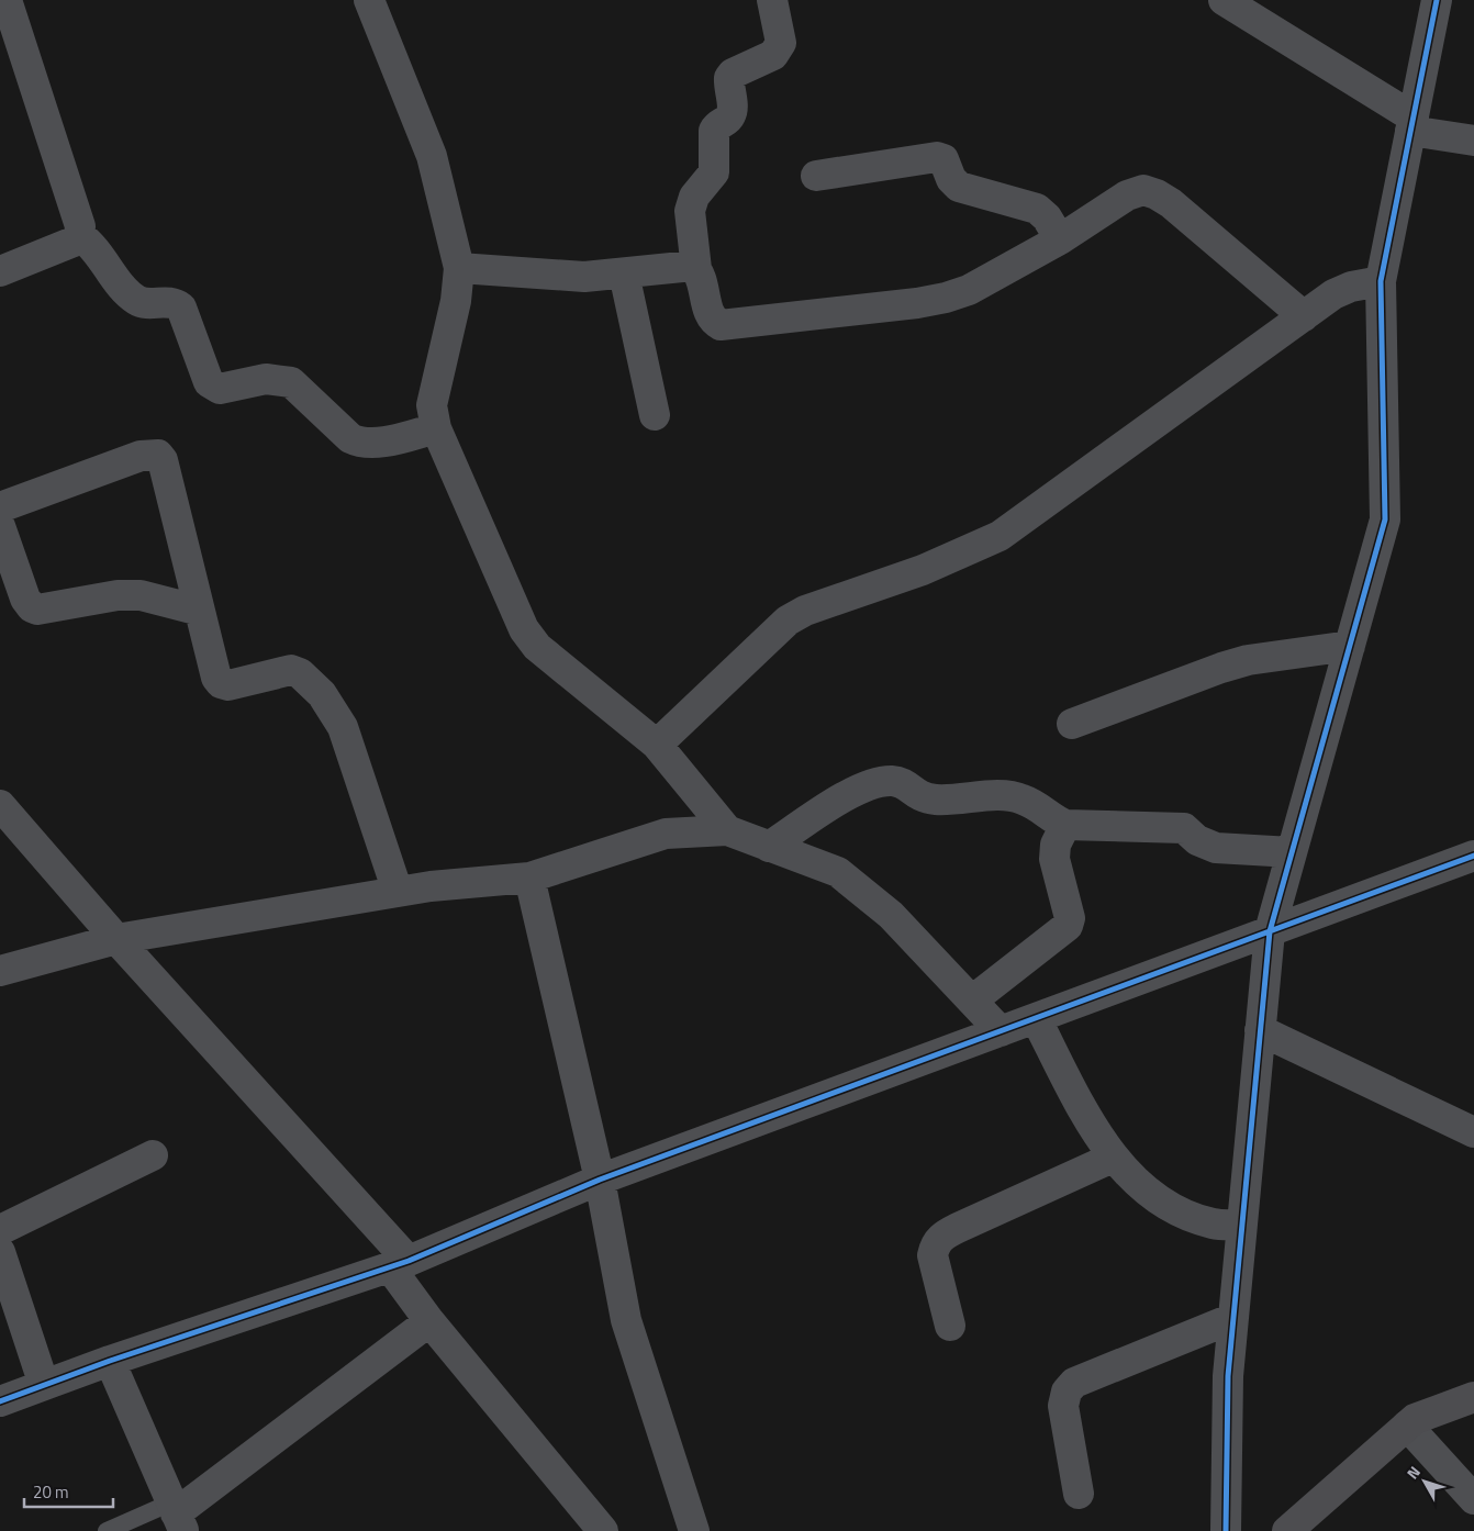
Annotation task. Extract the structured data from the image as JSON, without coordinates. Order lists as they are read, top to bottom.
{
  "scale_bar": "20 m",
  "north": "top left"
}
